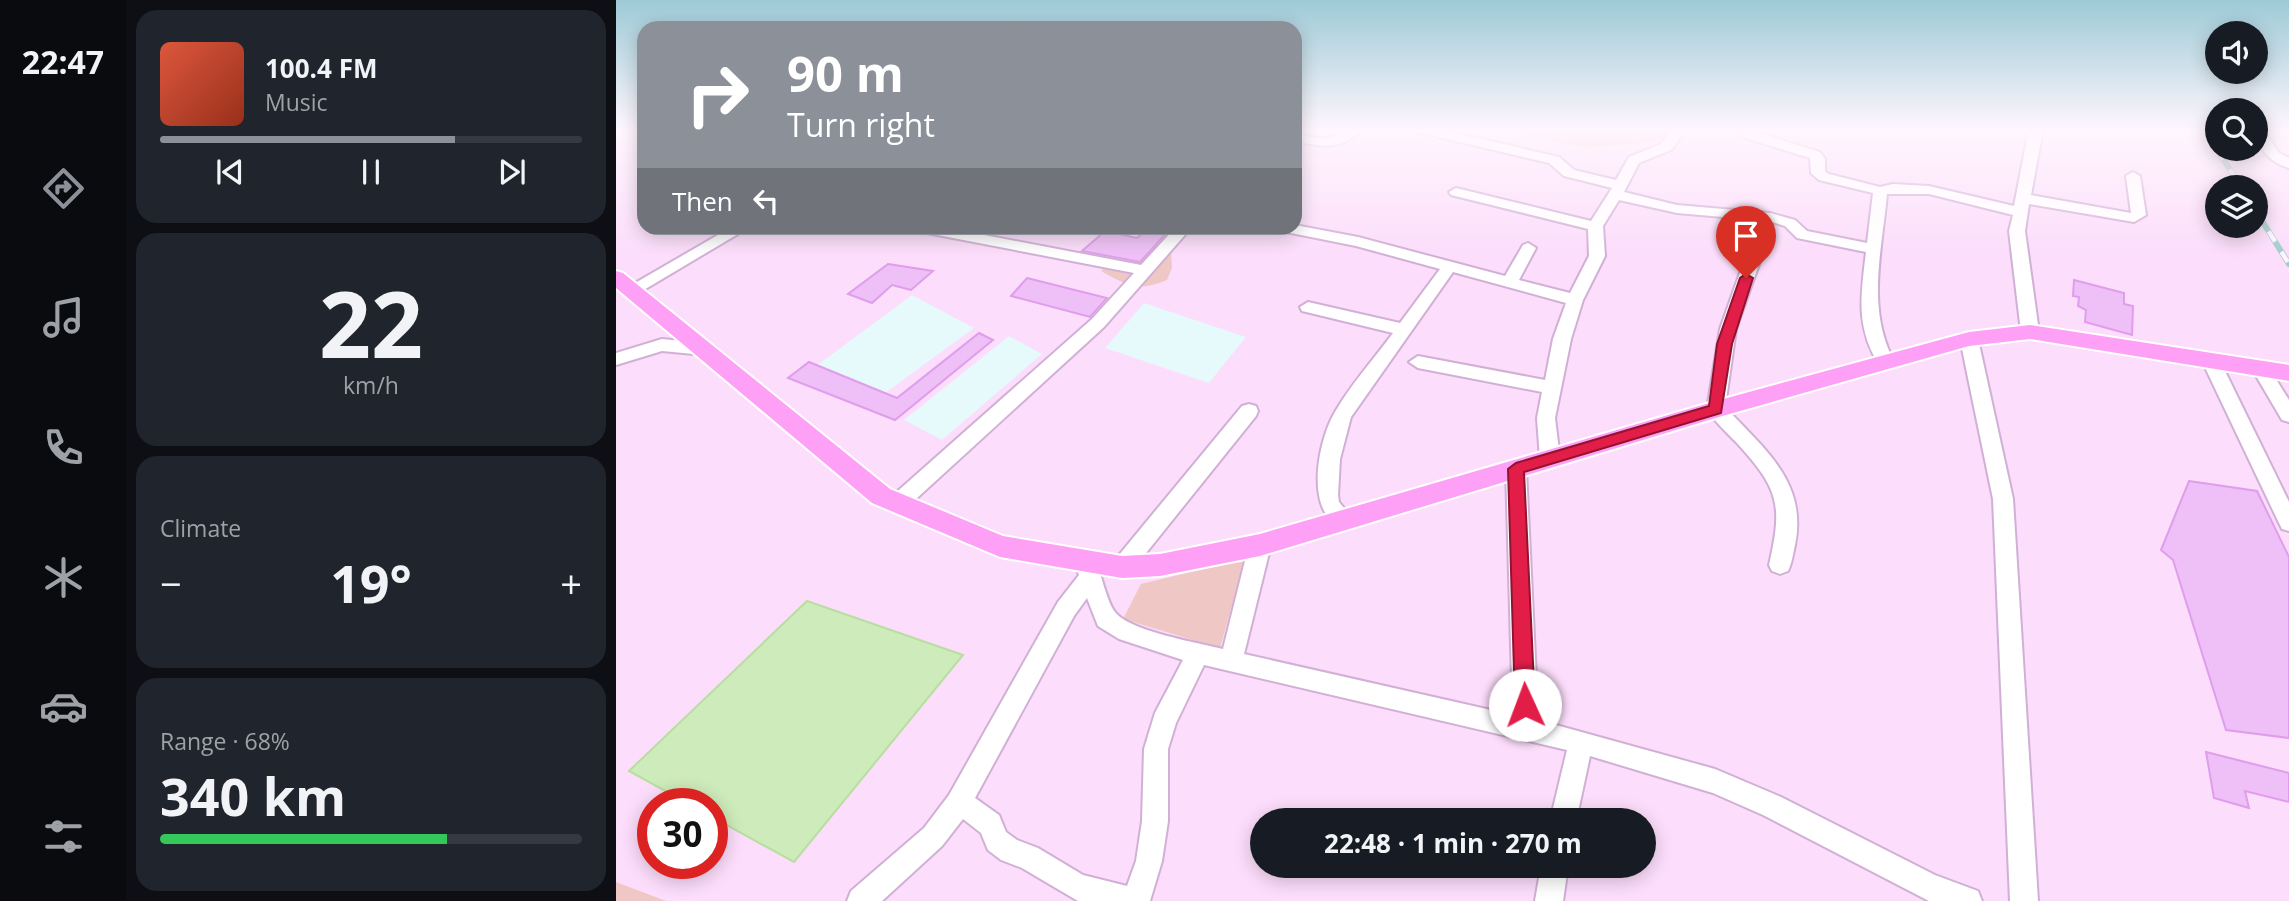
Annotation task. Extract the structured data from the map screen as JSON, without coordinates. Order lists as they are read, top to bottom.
{
  "page": {
    "tabs": "22:47",
    "turn": ["90 m", "Turn right"],
    "song": ["100.4 FM", "Music"],
    "then": "Then",
    "tile": [
      ["22", "km/h"],
      "Climate",
      ["Range · 68%", "340 km"]
    ],
    "heat": ["−", "19°", "+"],
    "limit": "30",
    "trip": "22:48 · 1 min · 270 m"
  }
}
